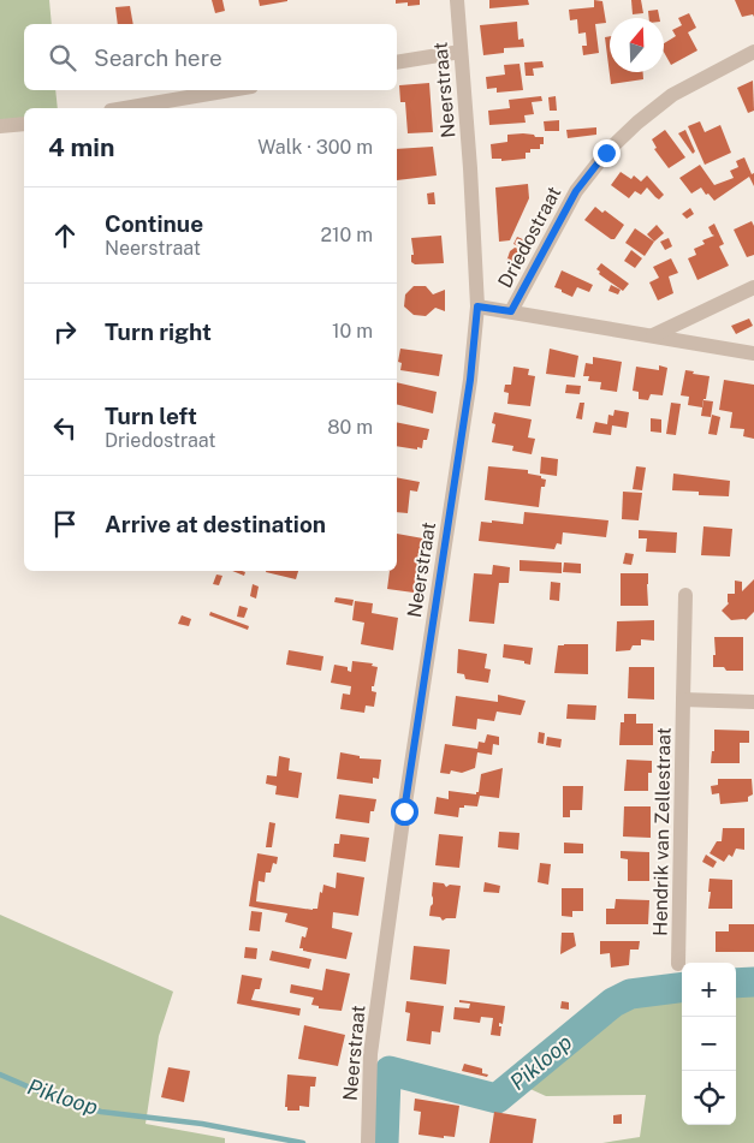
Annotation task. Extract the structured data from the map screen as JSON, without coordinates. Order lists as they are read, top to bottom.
{
  "streets": {
    "street": ["Neerstraat", "Driedostraat", "Hendrik van Zellestraat"]
  },
  "water": ["Pikloop"],
  "north": "top",
  "page": {
    "search": "Search here",
    "heading": ["4 min", "Walk · 300 m"],
    "list": [
      ["Continue", "Neerstraat", "210 m"],
      ["Turn right", "10 m"],
      ["Turn left", "Driedostraat", "80 m"],
      "Arrive at destination"
    ],
    "map_buttons": ["+", "−"]
  }
}
